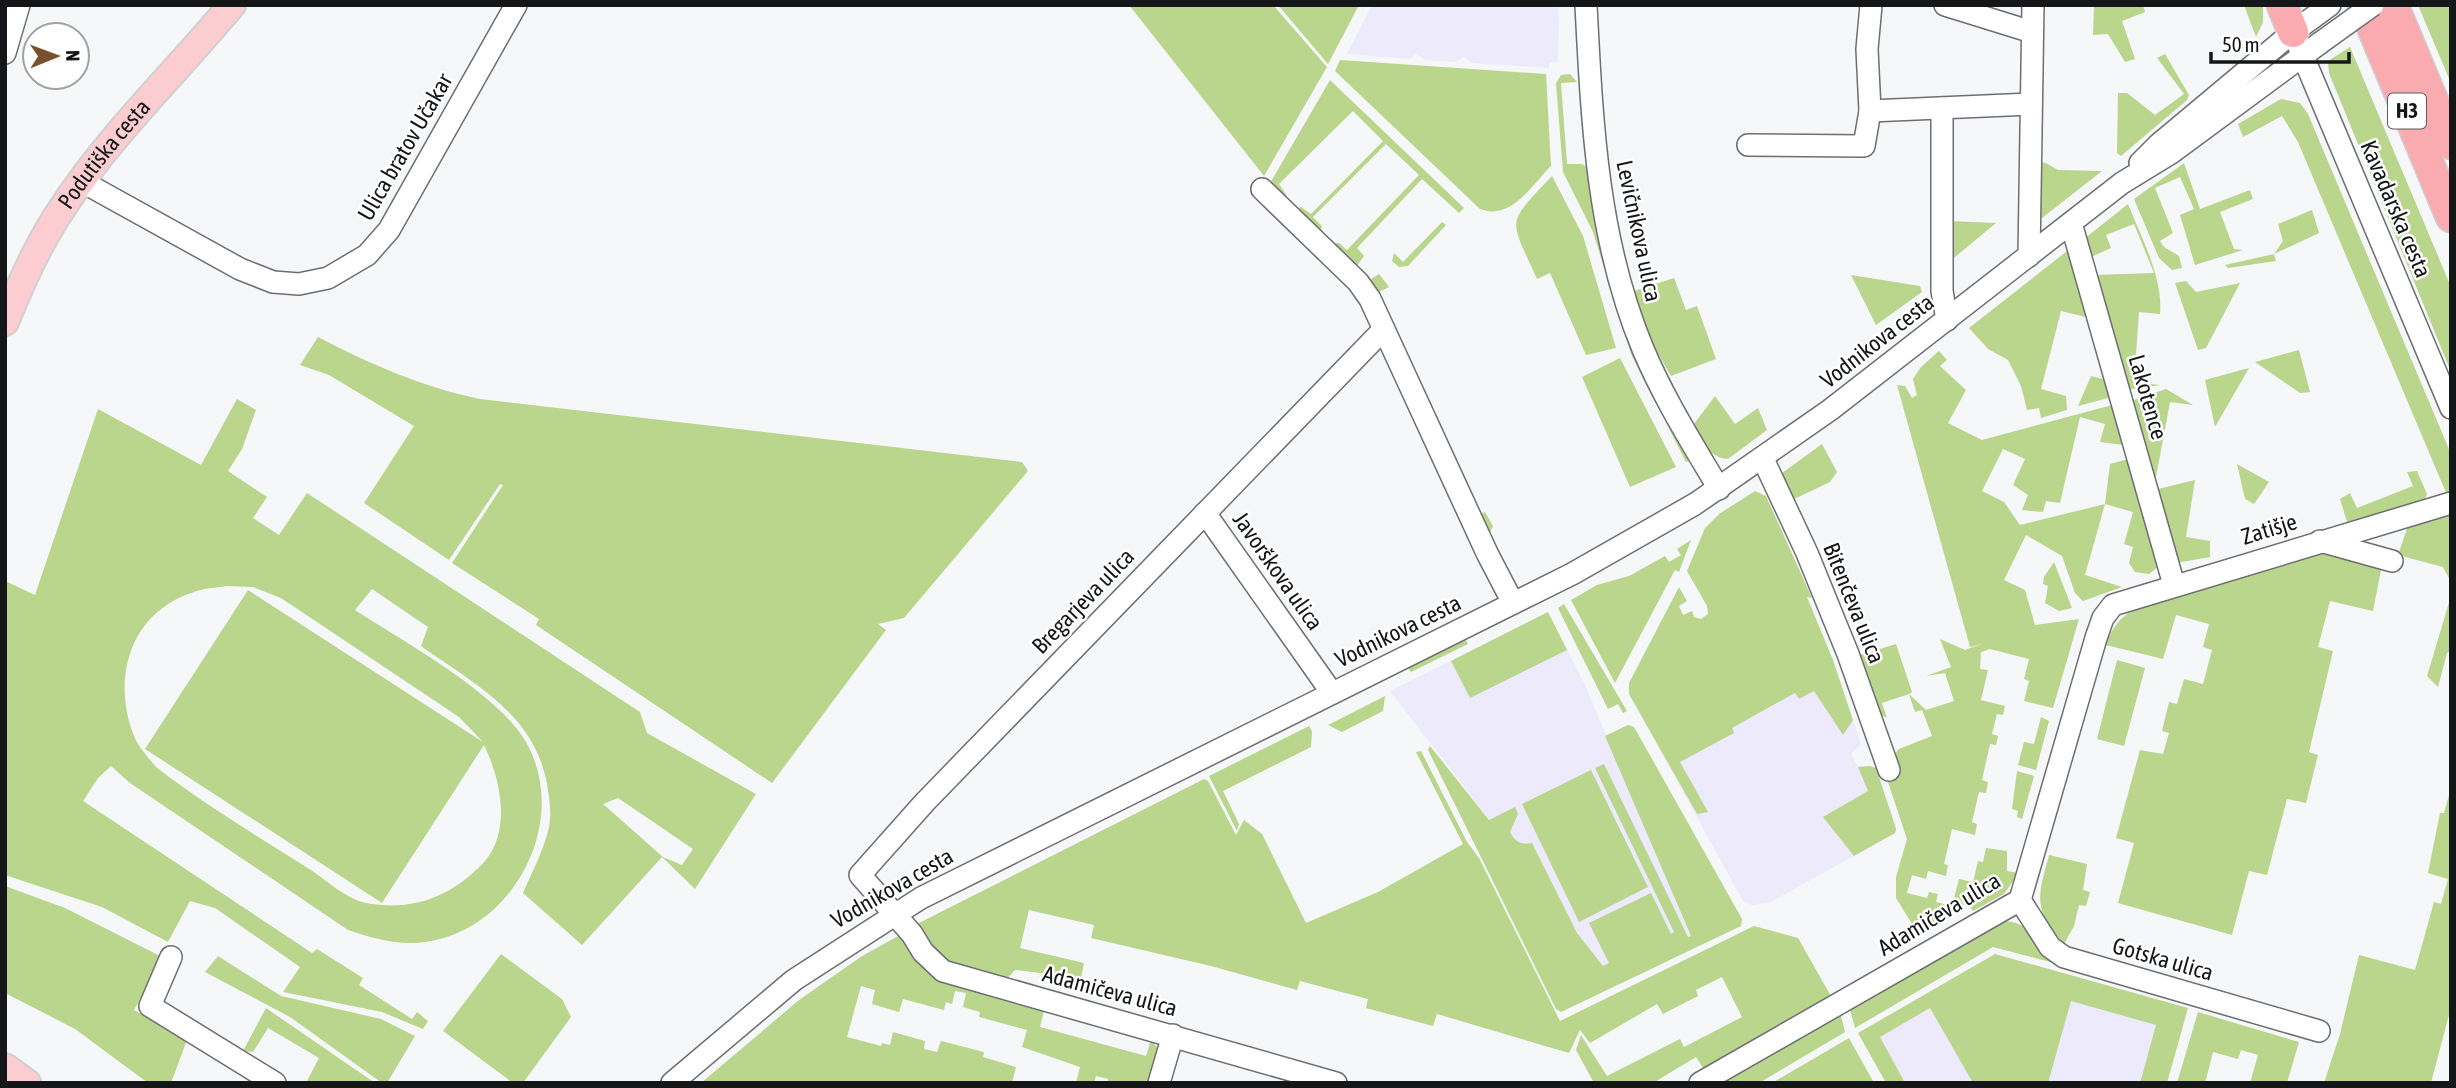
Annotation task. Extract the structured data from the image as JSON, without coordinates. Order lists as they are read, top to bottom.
{
  "streets": {
    "highway": ["H3"],
    "main road": ["Podutiška cesta"],
    "street": [
      "Ulica bratov Učakar",
      "Kavadarska cesta",
      "Levičnikova ulica",
      "Vodnikova cesta",
      "Lakotence",
      "Zatišje",
      "Javorškova ulica",
      "Bregarjeva ulica",
      "Bitenčeva ulica",
      "Adamičeva ulica",
      "Gotska ulica"
    ]
  },
  "crossings": [
    ["Ulica bratov Učakar", "Podutiška cesta"],
    ["Kavadarska cesta", "Vodnikova cesta"],
    ["Levičnikova ulica", "Vodnikova cesta"],
    ["Vodnikova cesta", "Lakotence"],
    ["Vodnikova cesta", "Javorškova ulica"],
    ["Vodnikova cesta", "Bregarjeva ulica"],
    ["Vodnikova cesta", "Bitenčeva ulica"],
    ["Vodnikova cesta", "Adamičeva ulica"],
    ["Lakotence", "Zatišje"],
    ["Zatišje", "Adamičeva ulica"],
    ["Javorškova ulica", "Bregarjeva ulica"],
    ["Bregarjeva ulica", "Adamičeva ulica"],
    ["Adamičeva ulica", "Gotska ulica"]
  ],
  "scale_bar": "50 m",
  "north": "right"
}
